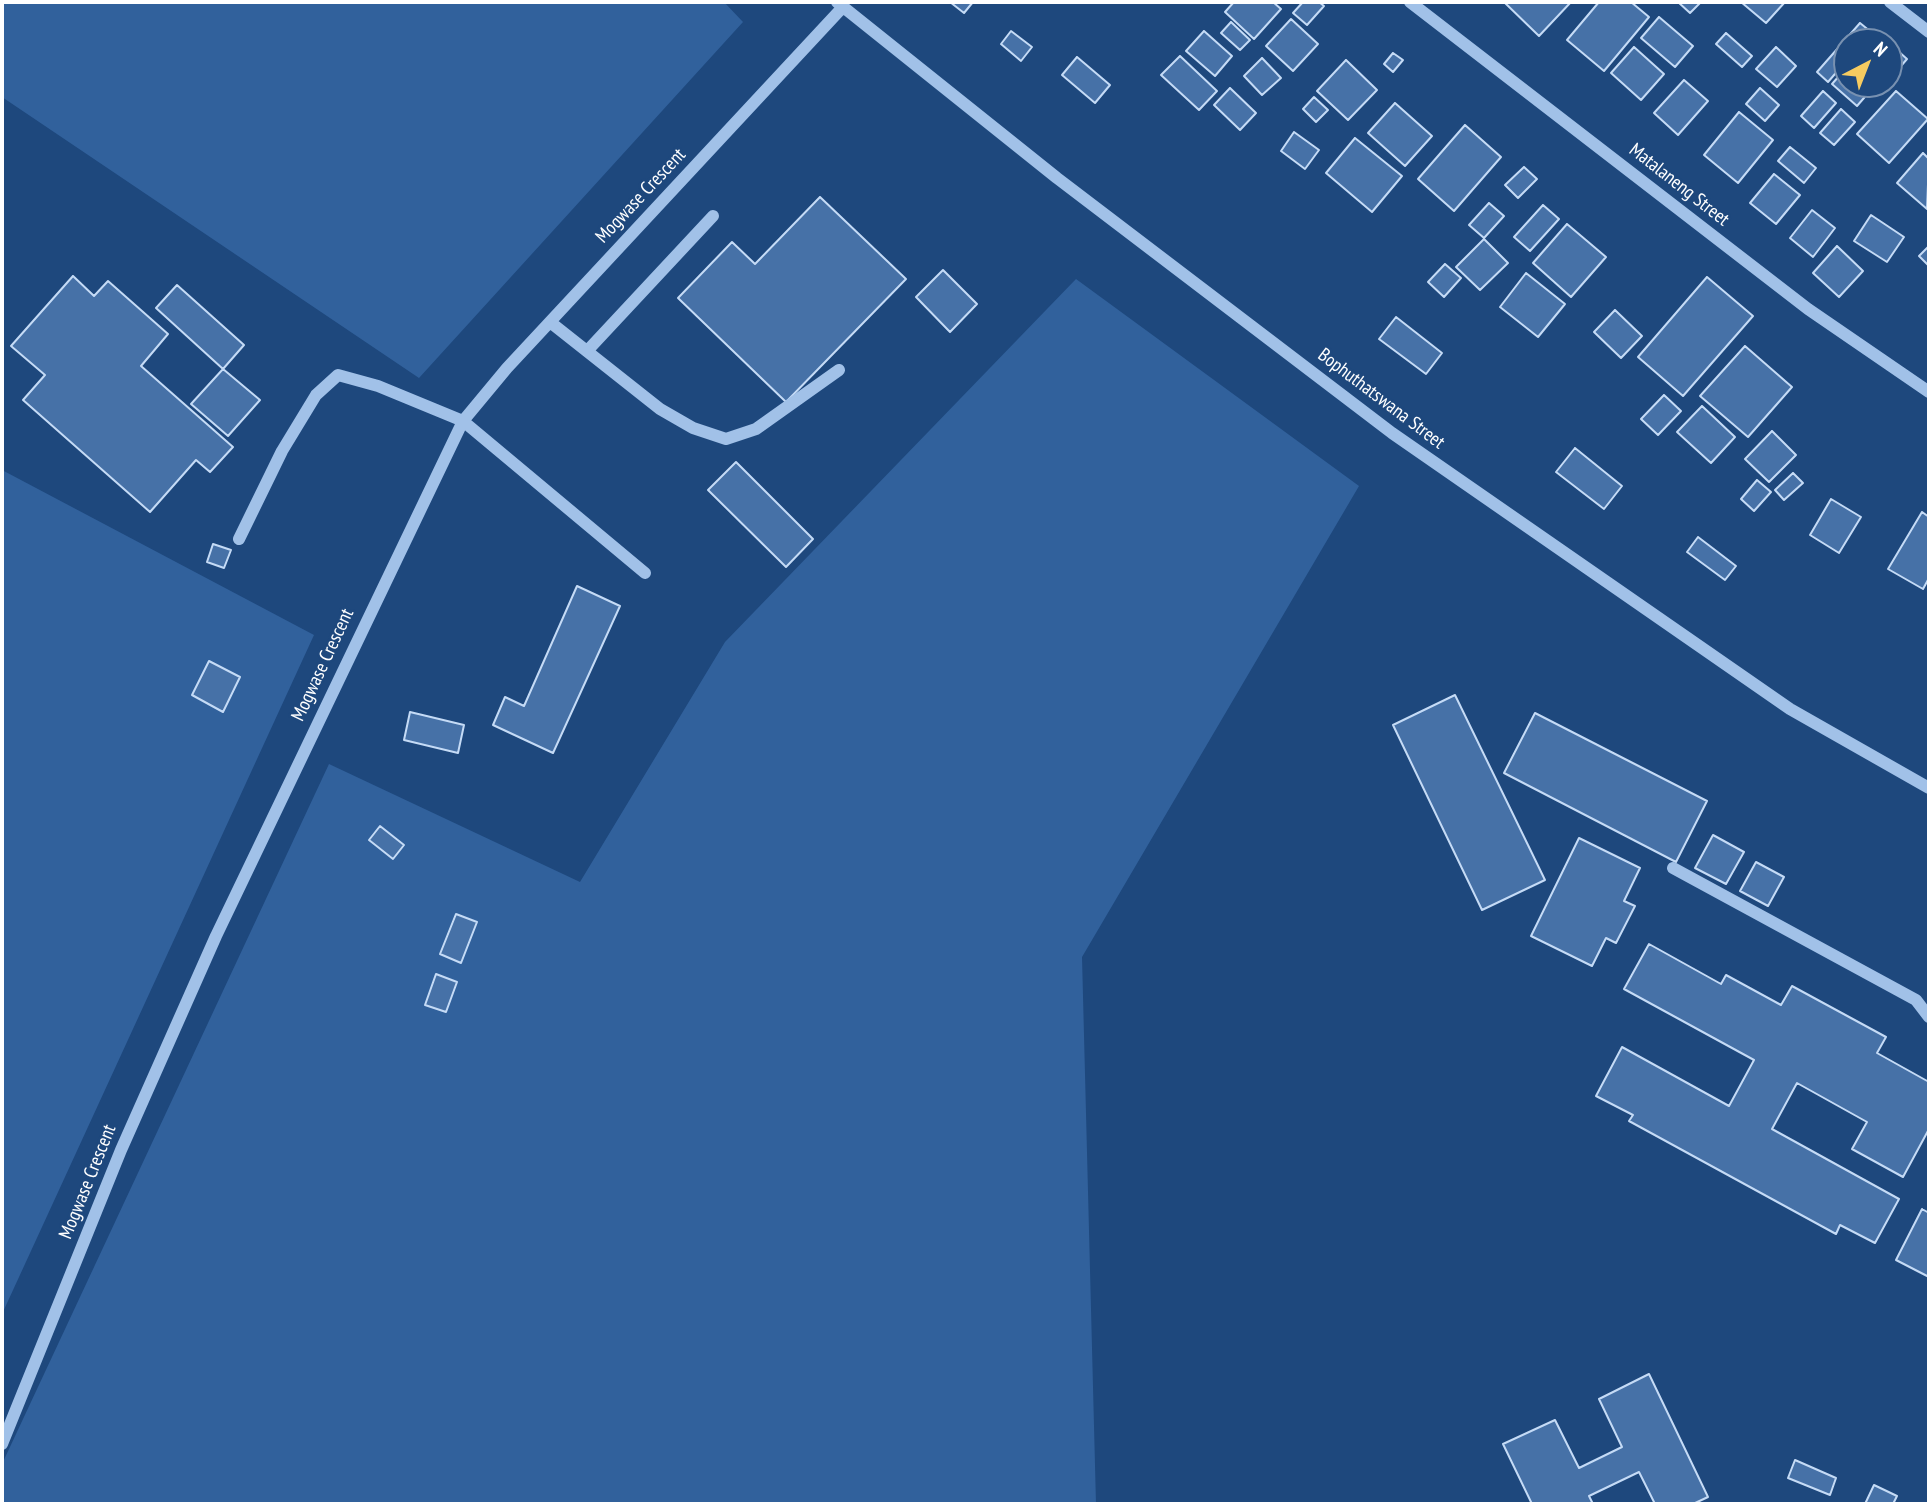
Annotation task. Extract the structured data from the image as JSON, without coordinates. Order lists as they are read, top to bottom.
{
  "streets": {
    "street": ["Matalaneng Street", "Mogwase Crescent", "Bophuthatswana Street"]
  },
  "crossings": [
    ["Mogwase Crescent", "Bophuthatswana Street"]
  ],
  "north": "top right"
}
